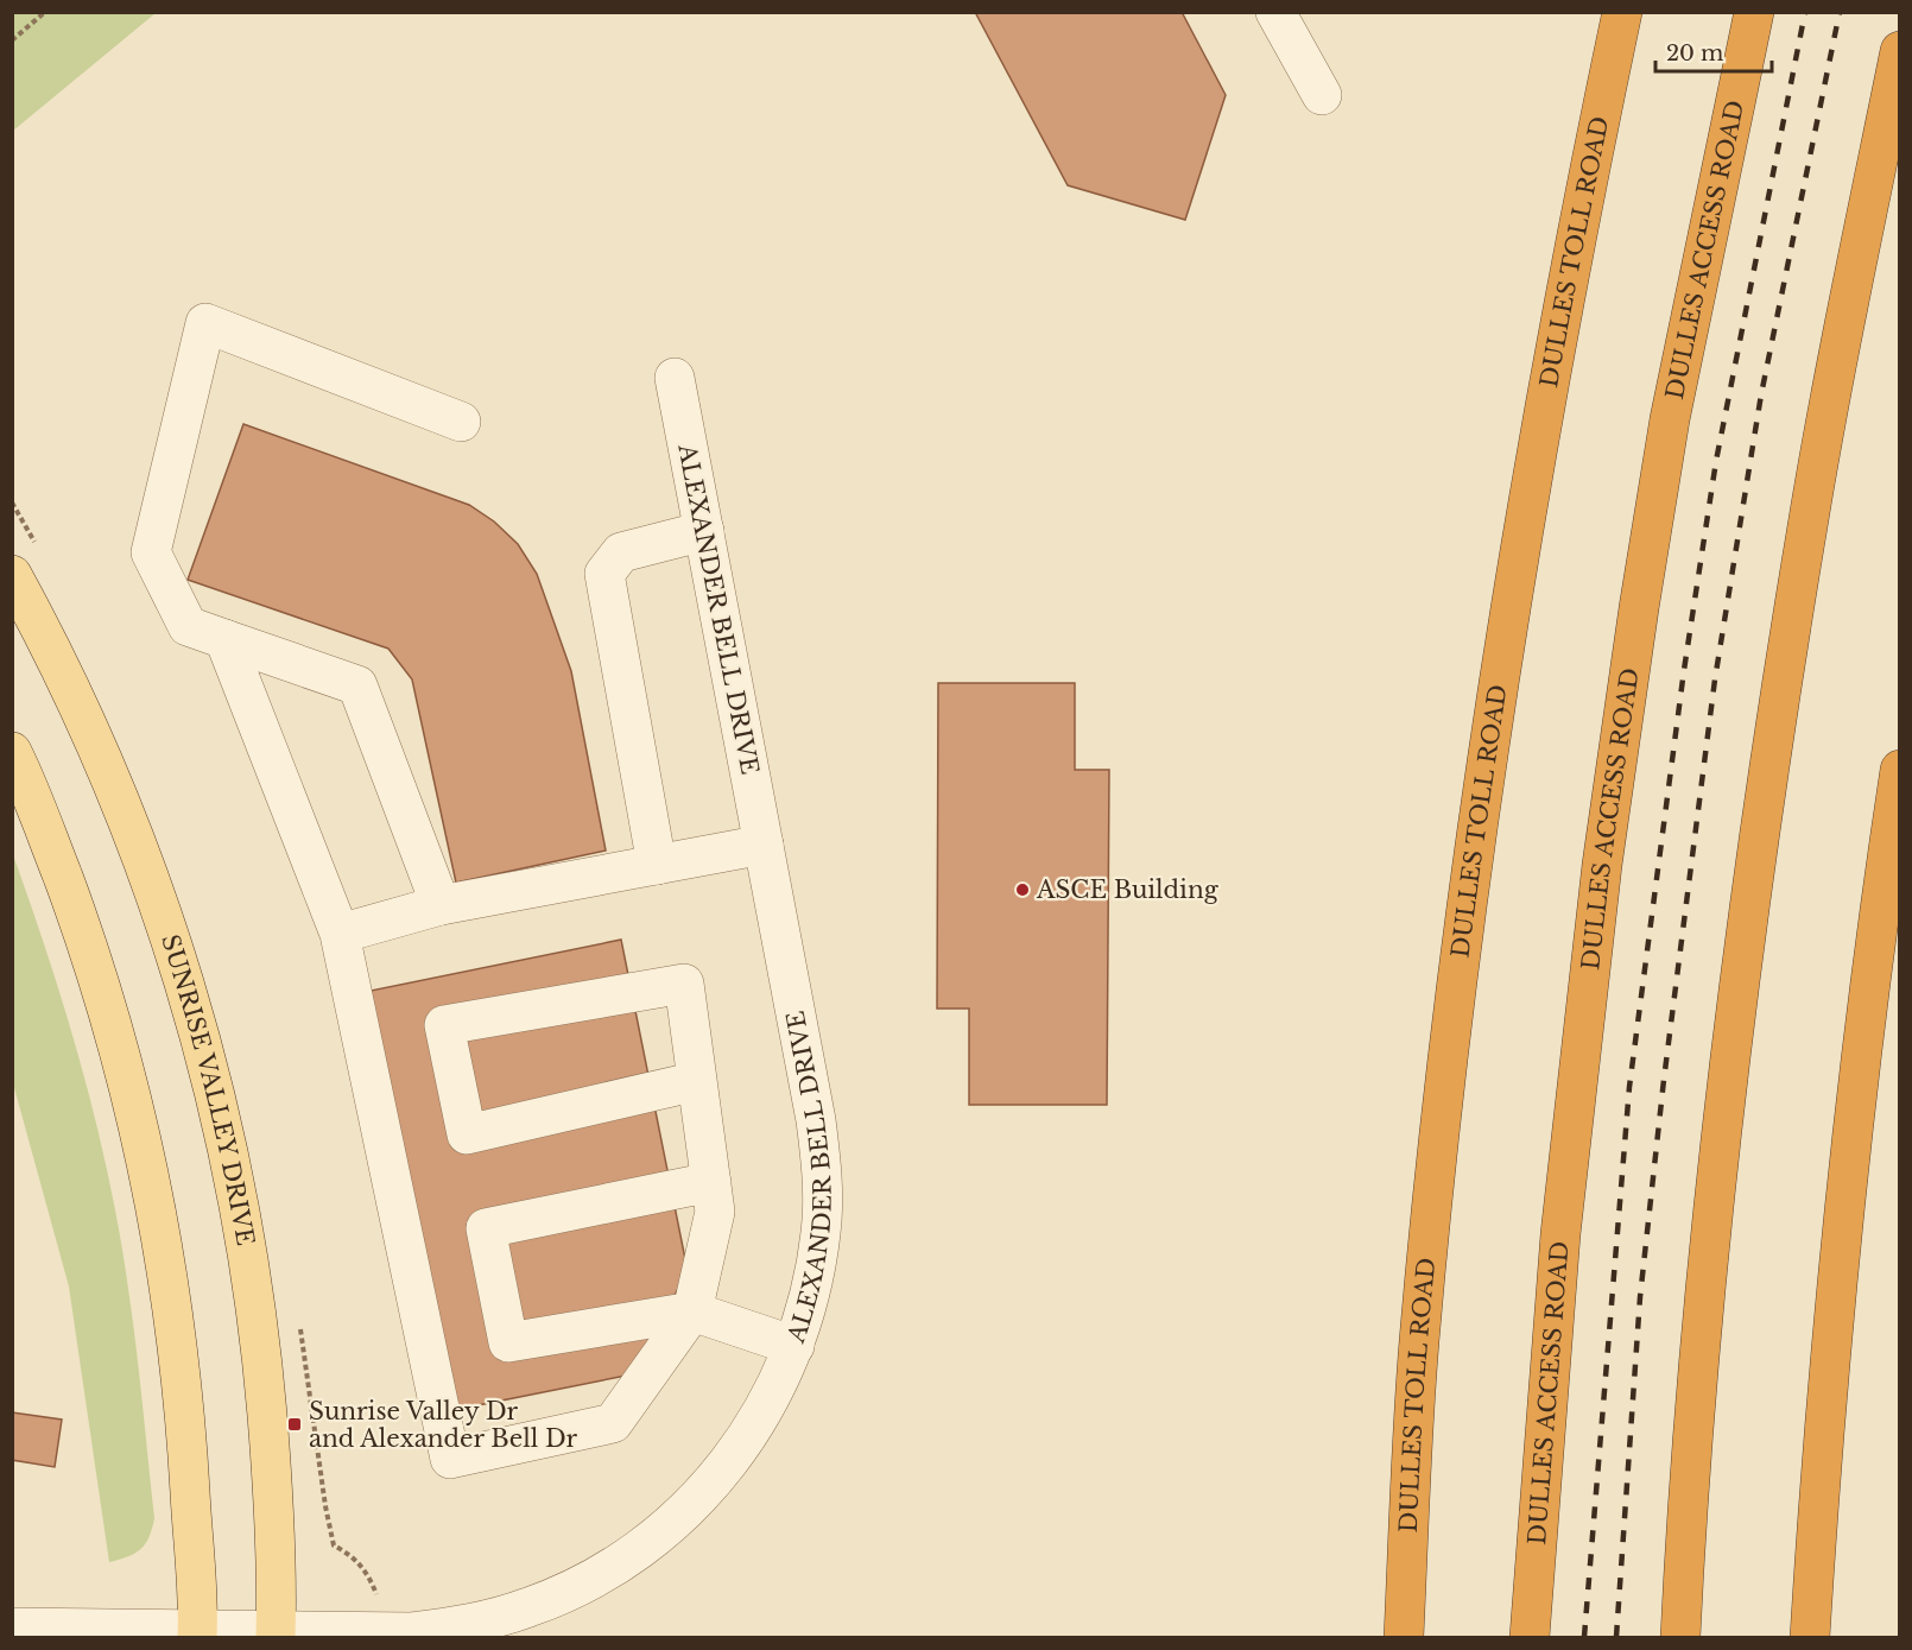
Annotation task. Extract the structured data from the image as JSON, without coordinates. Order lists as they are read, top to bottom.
{
  "streets": {
    "highway": ["DULLES TOLL ROAD", "DULLES ACCESS ROAD"],
    "main road": ["SUNRISE VALLEY DRIVE"],
    "street": ["ALEXANDER BELL DRIVE"]
  },
  "crossings": [
    ["ALEXANDER BELL DRIVE", "SUNRISE VALLEY DRIVE"]
  ],
  "places": {
    "other": ["ASCE Building"],
    "transit": ["Sunrise Valley Dr and Alexander Bell Dr"]
  },
  "scale_bar": "20 m"
}
